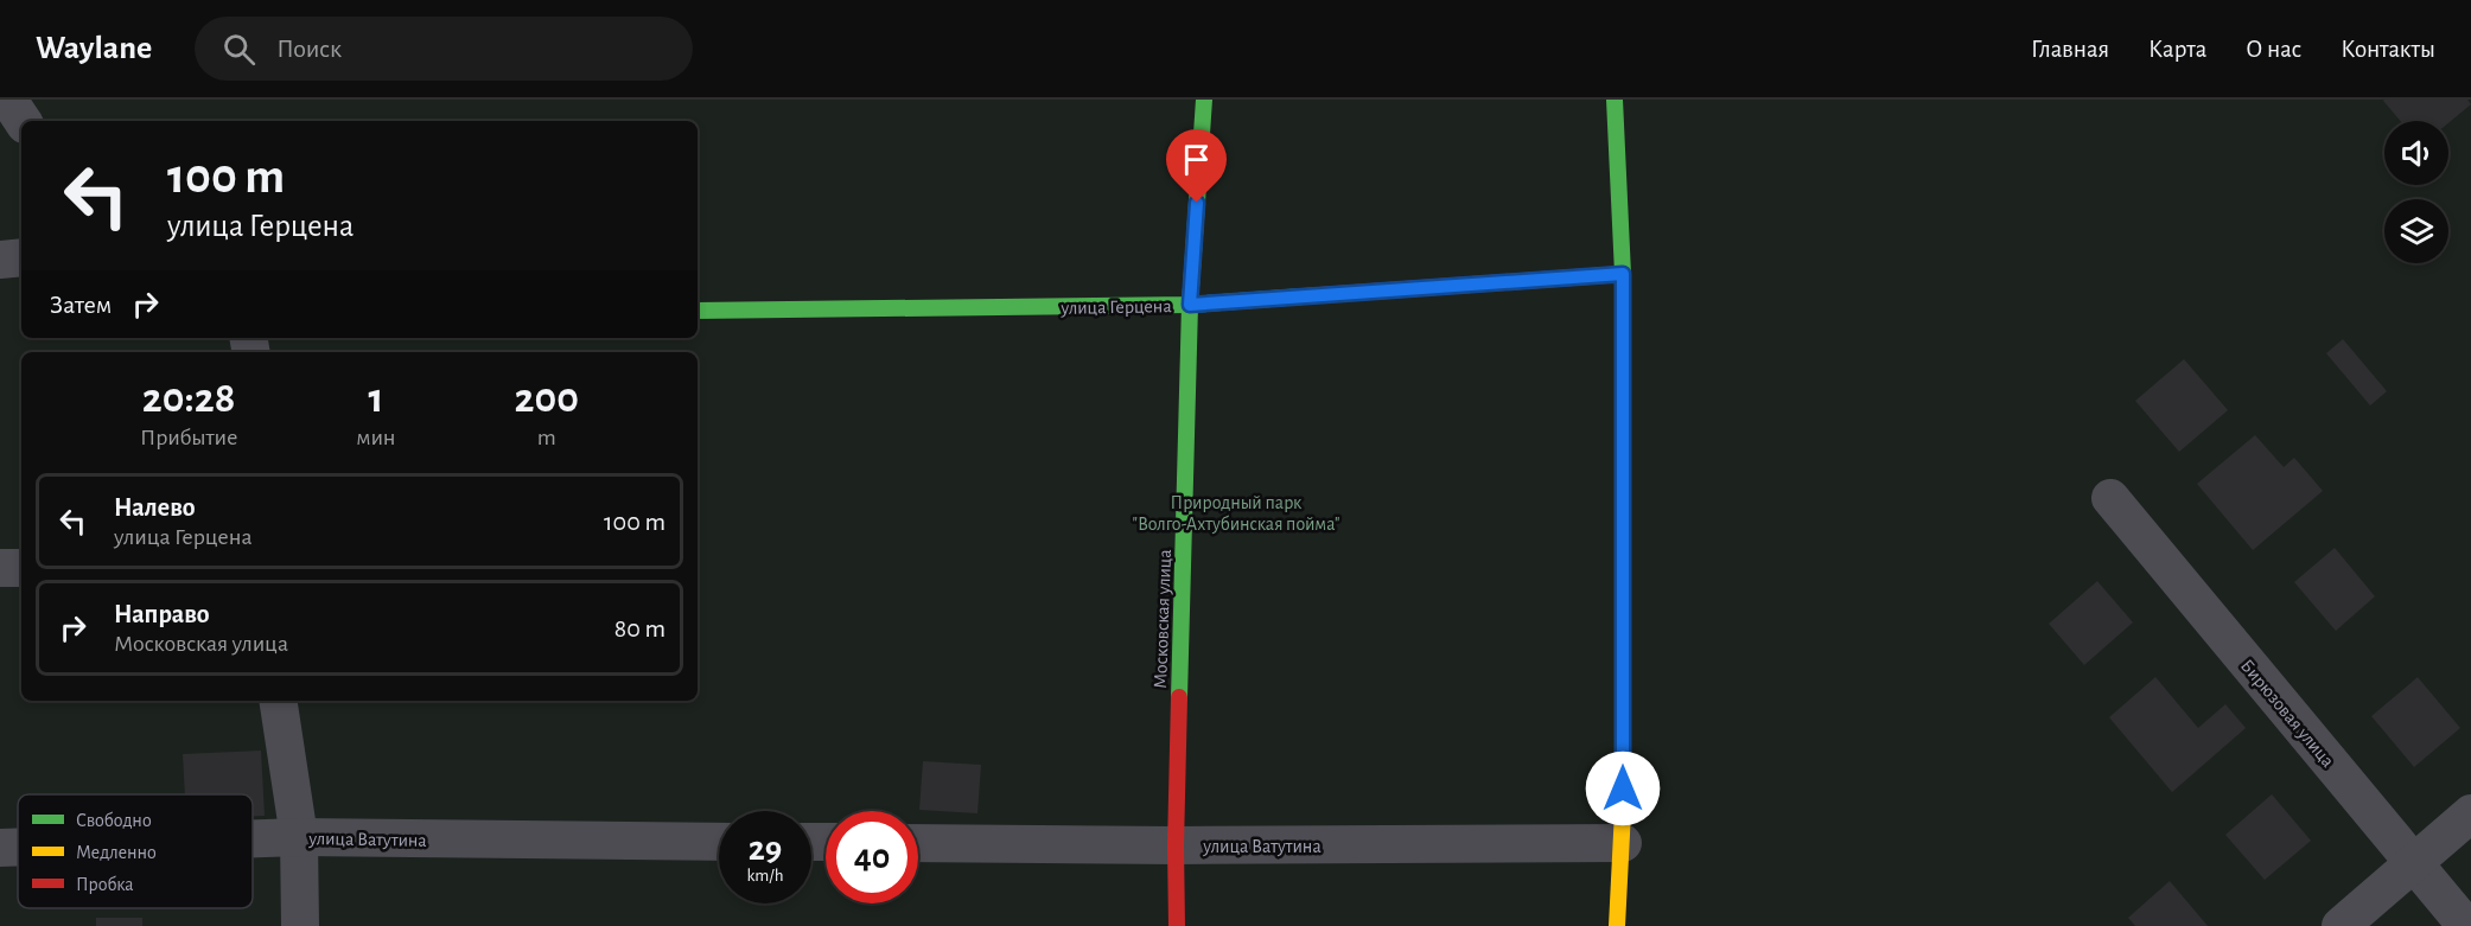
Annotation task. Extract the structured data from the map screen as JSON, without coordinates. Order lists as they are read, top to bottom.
{
  "streets": {
    "street": [
      "улица Герцена",
      "Московская улица",
      "Бирюзовая улица",
      "улица Ватутина"
    ]
  },
  "crossings": [
    ["улица Герцена", "Московская улица"],
    ["Московская улица", "улица Ватутина"]
  ],
  "parks": ["Природный парк \"Волго-Ахтубинская пойма\""],
  "legend": ["Свободно", "Медленно", "Пробка"],
  "page": {
    "header": "Waylane",
    "search": "Поиск",
    "nav": [
      "Главная",
      "Карта",
      "О нас",
      "Контакты"
    ],
    "turn": ["100 m", "улица Герцена"],
    "then": "Затем",
    "eta": [
      "20:28",
      "Прибытие",
      "1",
      "мин",
      "200",
      "m"
    ],
    "list": [
      {
        "name": "Налево",
        "note": "улица Герцена",
        "value": "100 m"
      },
      {
        "name": "Направо",
        "note": "Московская улица",
        "value": "80 m"
      }
    ],
    "speed": "29 km/h",
    "limit": "40"
  }
}
